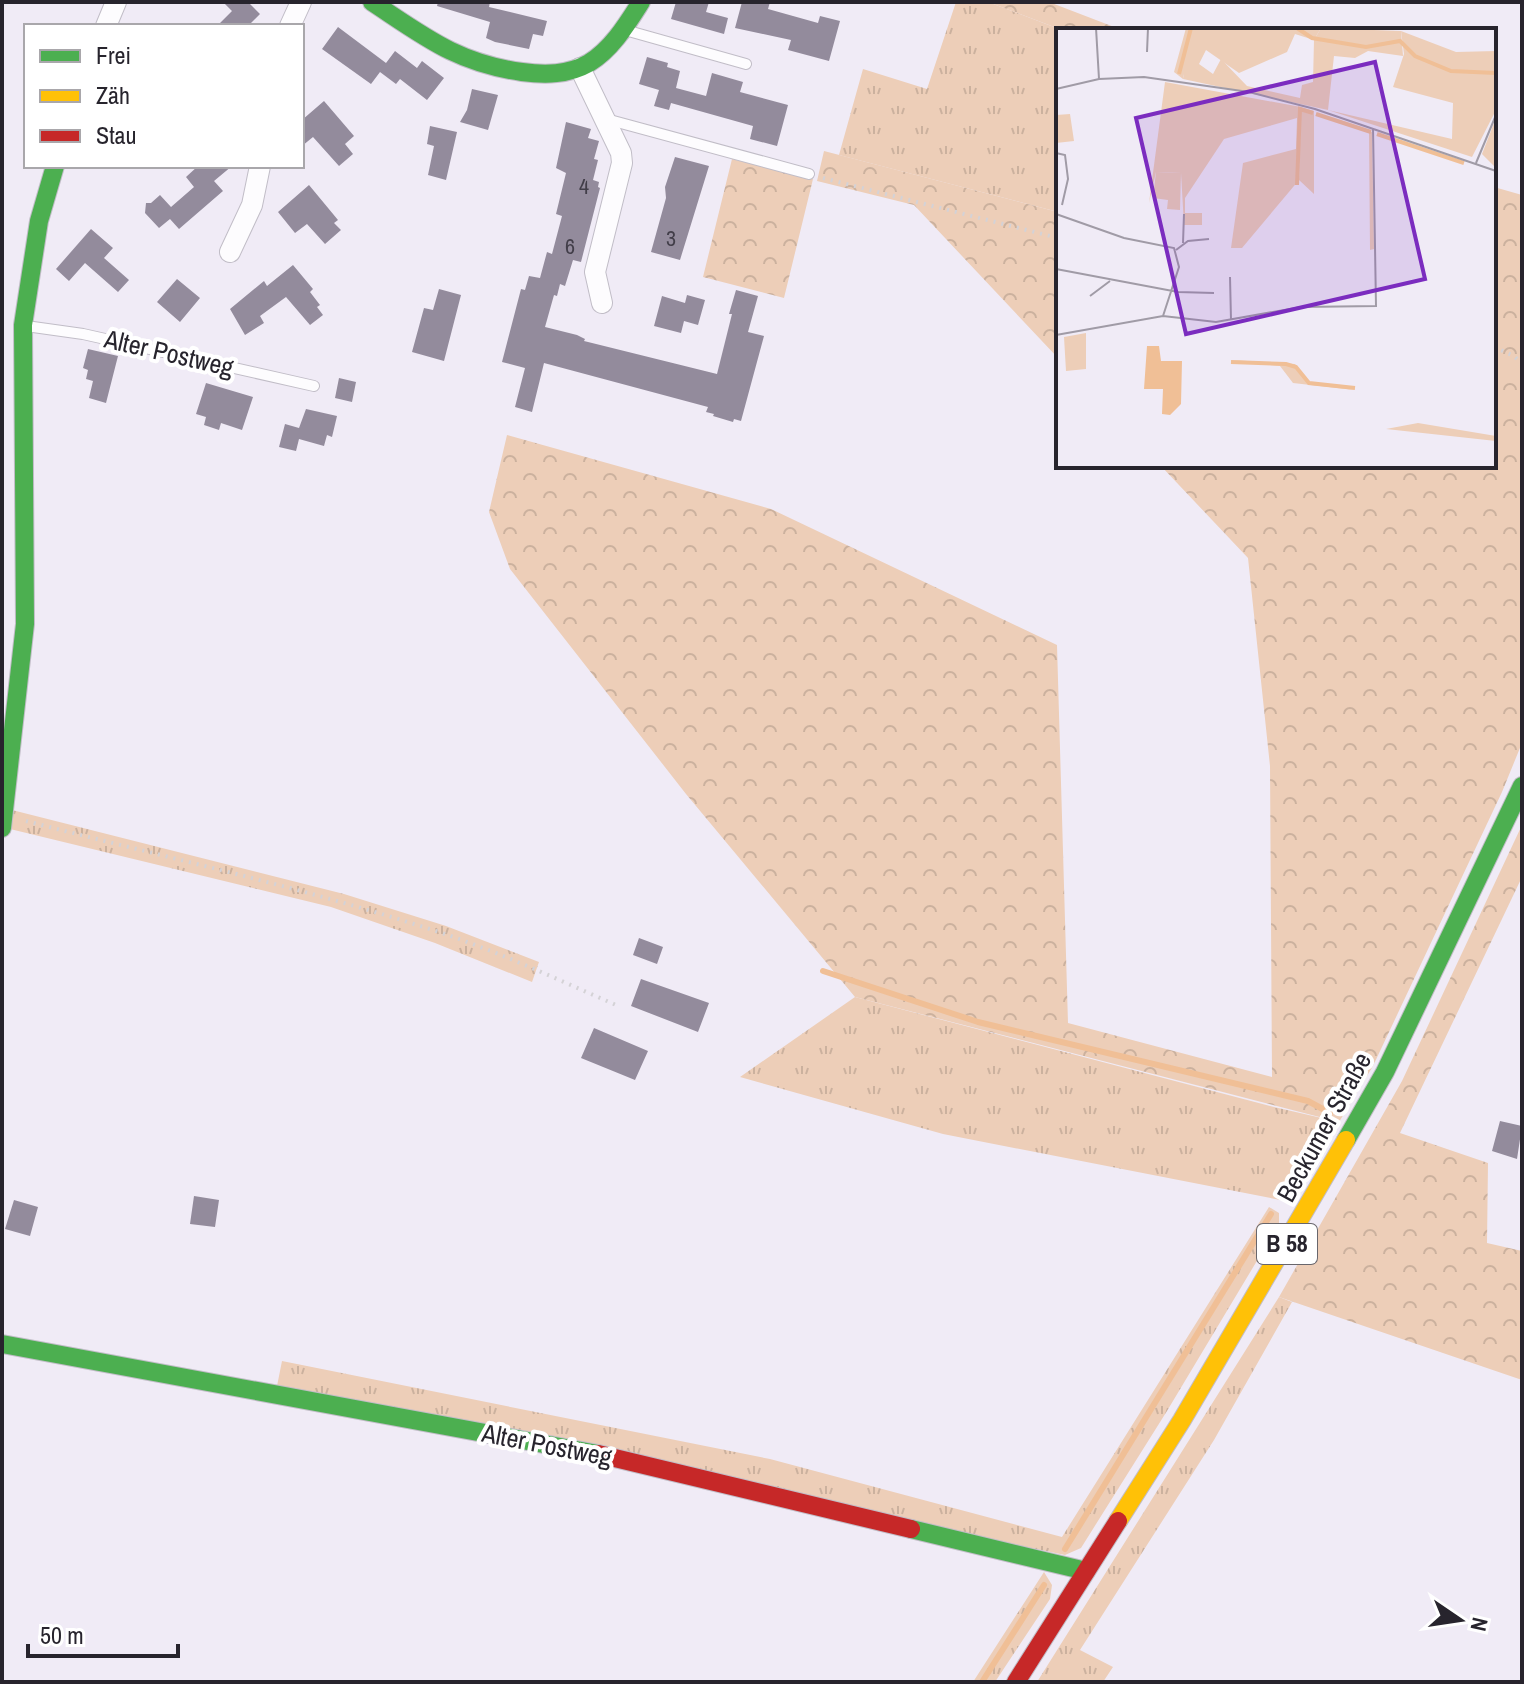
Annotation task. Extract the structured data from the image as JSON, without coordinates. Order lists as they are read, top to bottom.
{
  "streets": {
    "street": ["Alter Postweg", "Beckumer Straße", "B 58"]
  },
  "crossings": [
    ["Alter Postweg", "Beckumer Straße"]
  ],
  "house_numbers": ["4", "3", "6"],
  "legend": ["Frei", "Zäh", "Stau"],
  "scale_bar": "50 m",
  "north": "right"
}
